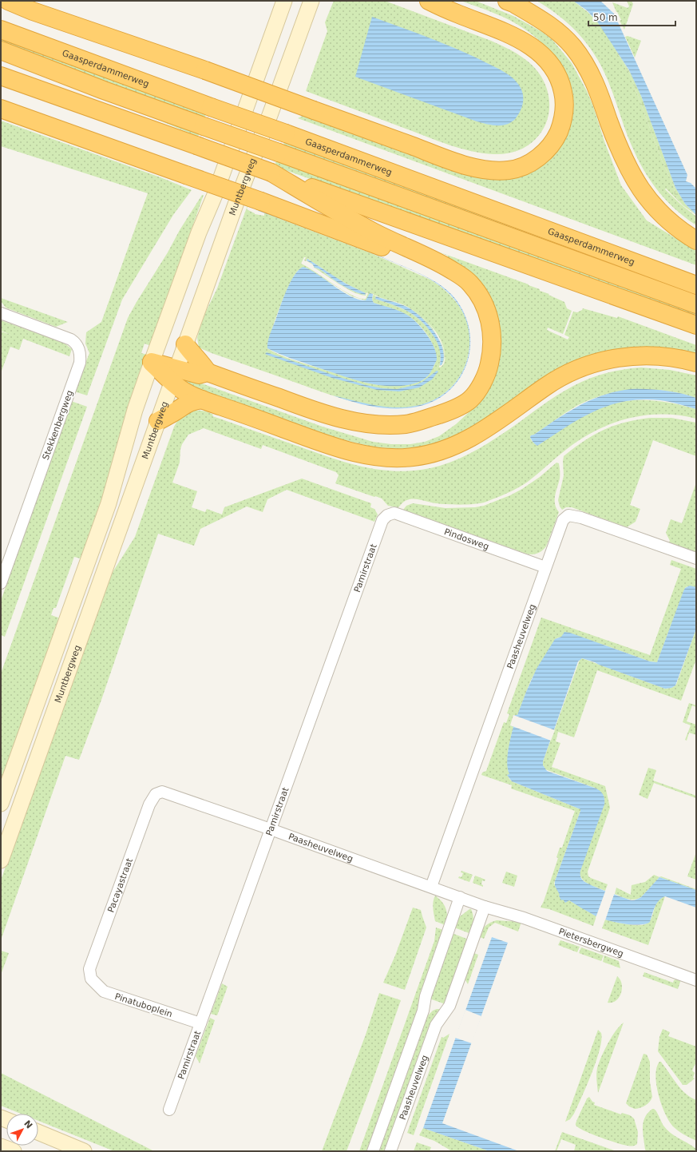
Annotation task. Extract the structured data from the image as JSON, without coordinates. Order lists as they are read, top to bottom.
{
  "streets": {
    "highway": ["Gaasperdammerweg"],
    "main road": ["Muntbergweg"],
    "street": [
      "Stekkenbergweg",
      "Pindosweg",
      "Pamirstraat",
      "Paasheuvelweg",
      "Pacayastraat",
      "Pietersbergweg",
      "Pinatuboplein"
    ]
  },
  "crossings": [
    ["Pindosweg", "Pamirstraat"],
    ["Pindosweg", "Paasheuvelweg"],
    ["Pamirstraat", "Paasheuvelweg"],
    ["Pamirstraat", "Pinatuboplein"],
    ["Paasheuvelweg", "Pacayastraat"],
    ["Paasheuvelweg", "Pietersbergweg"],
    ["Pacayastraat", "Pinatuboplein"]
  ],
  "scale_bar": "50 m",
  "north": "top right"
}
